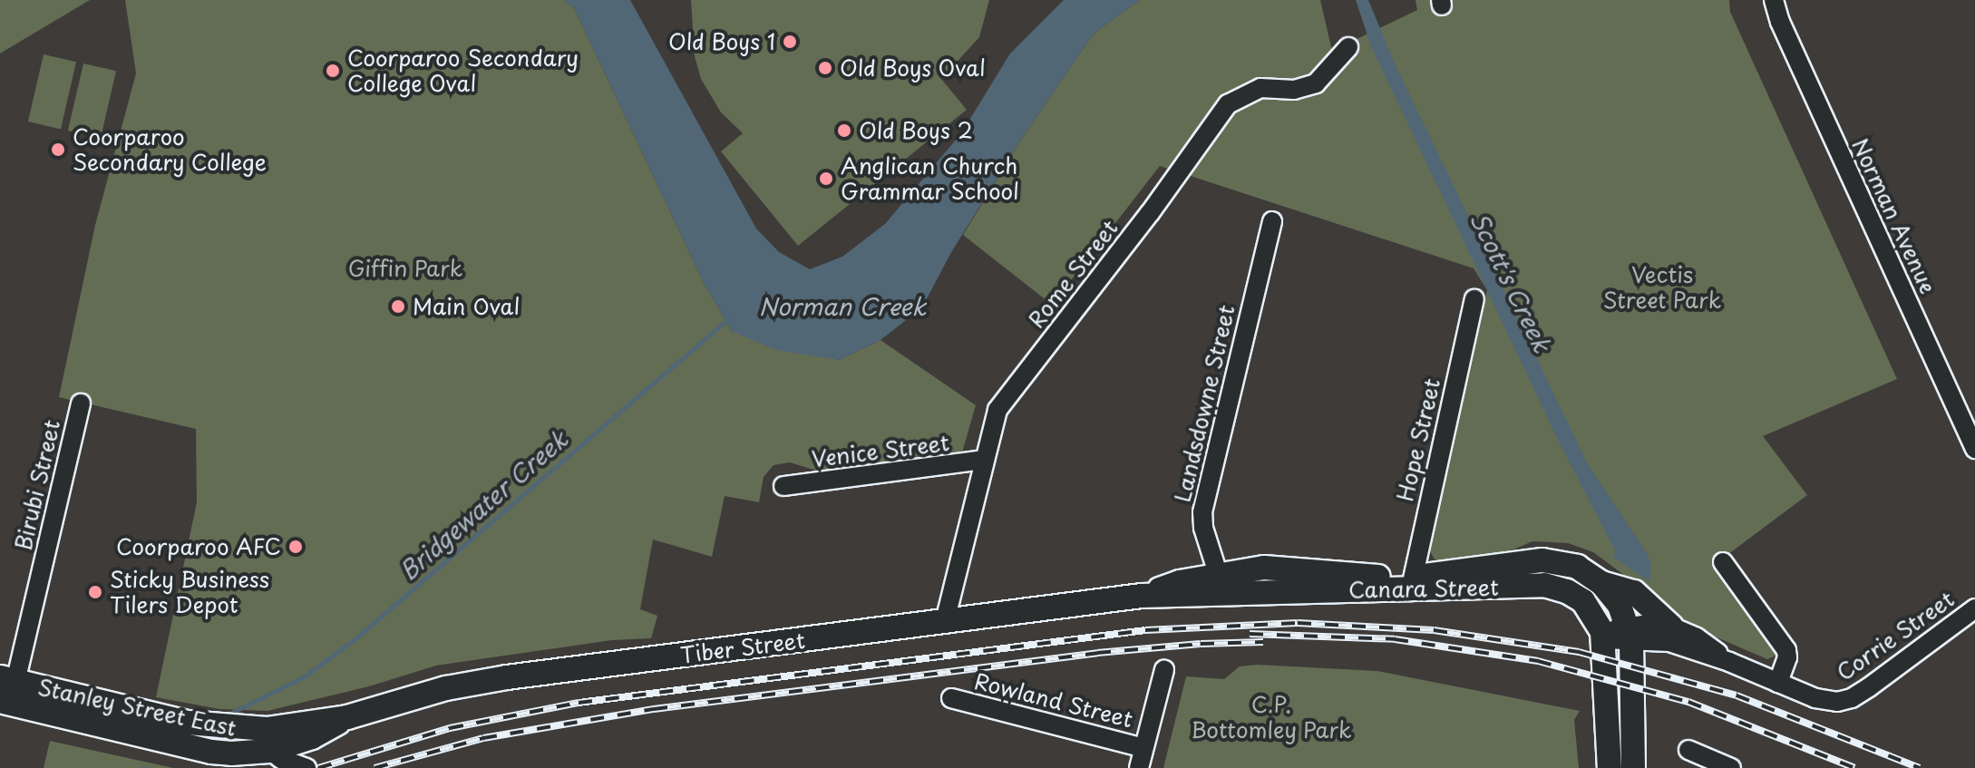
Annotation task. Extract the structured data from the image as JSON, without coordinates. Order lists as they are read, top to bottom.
{
  "streets": {
    "main road": ["Canara Street", "Tiber Street", "Stanley Street East"],
    "street": [
      "Norman Avenue",
      "Rome Street",
      "Landsdowne Street",
      "Hope Street",
      "Venice Street",
      "Birubi Street",
      "Corrie Street",
      "Rowland Street"
    ]
  },
  "crossings": [
    ["Rome Street", "Venice Street"],
    ["Rome Street", "Tiber Street"],
    ["Landsdowne Street", "Canara Street"],
    ["Landsdowne Street", "Tiber Street"],
    ["Hope Street", "Canara Street"],
    ["Birubi Street", "Stanley Street East"],
    ["Canara Street", "Tiber Street"],
    ["Tiber Street", "Stanley Street East"]
  ],
  "water": ["Scott's Creek", "Norman Creek", "Bridgewater Creek"],
  "parks": ["Giffin Park", "Vectis Street Park", "C.P. Bottomley Park"],
  "places": [
    "Old Boys 1",
    "Old Boys Oval",
    "Coorparoo Secondary College Oval",
    "Old Boys 2",
    "Coorparoo Secondary College",
    "Anglican Church Grammar School",
    "Main Oval",
    "Coorparoo AFC",
    "Sticky Business Tilers Depot"
  ]
}
